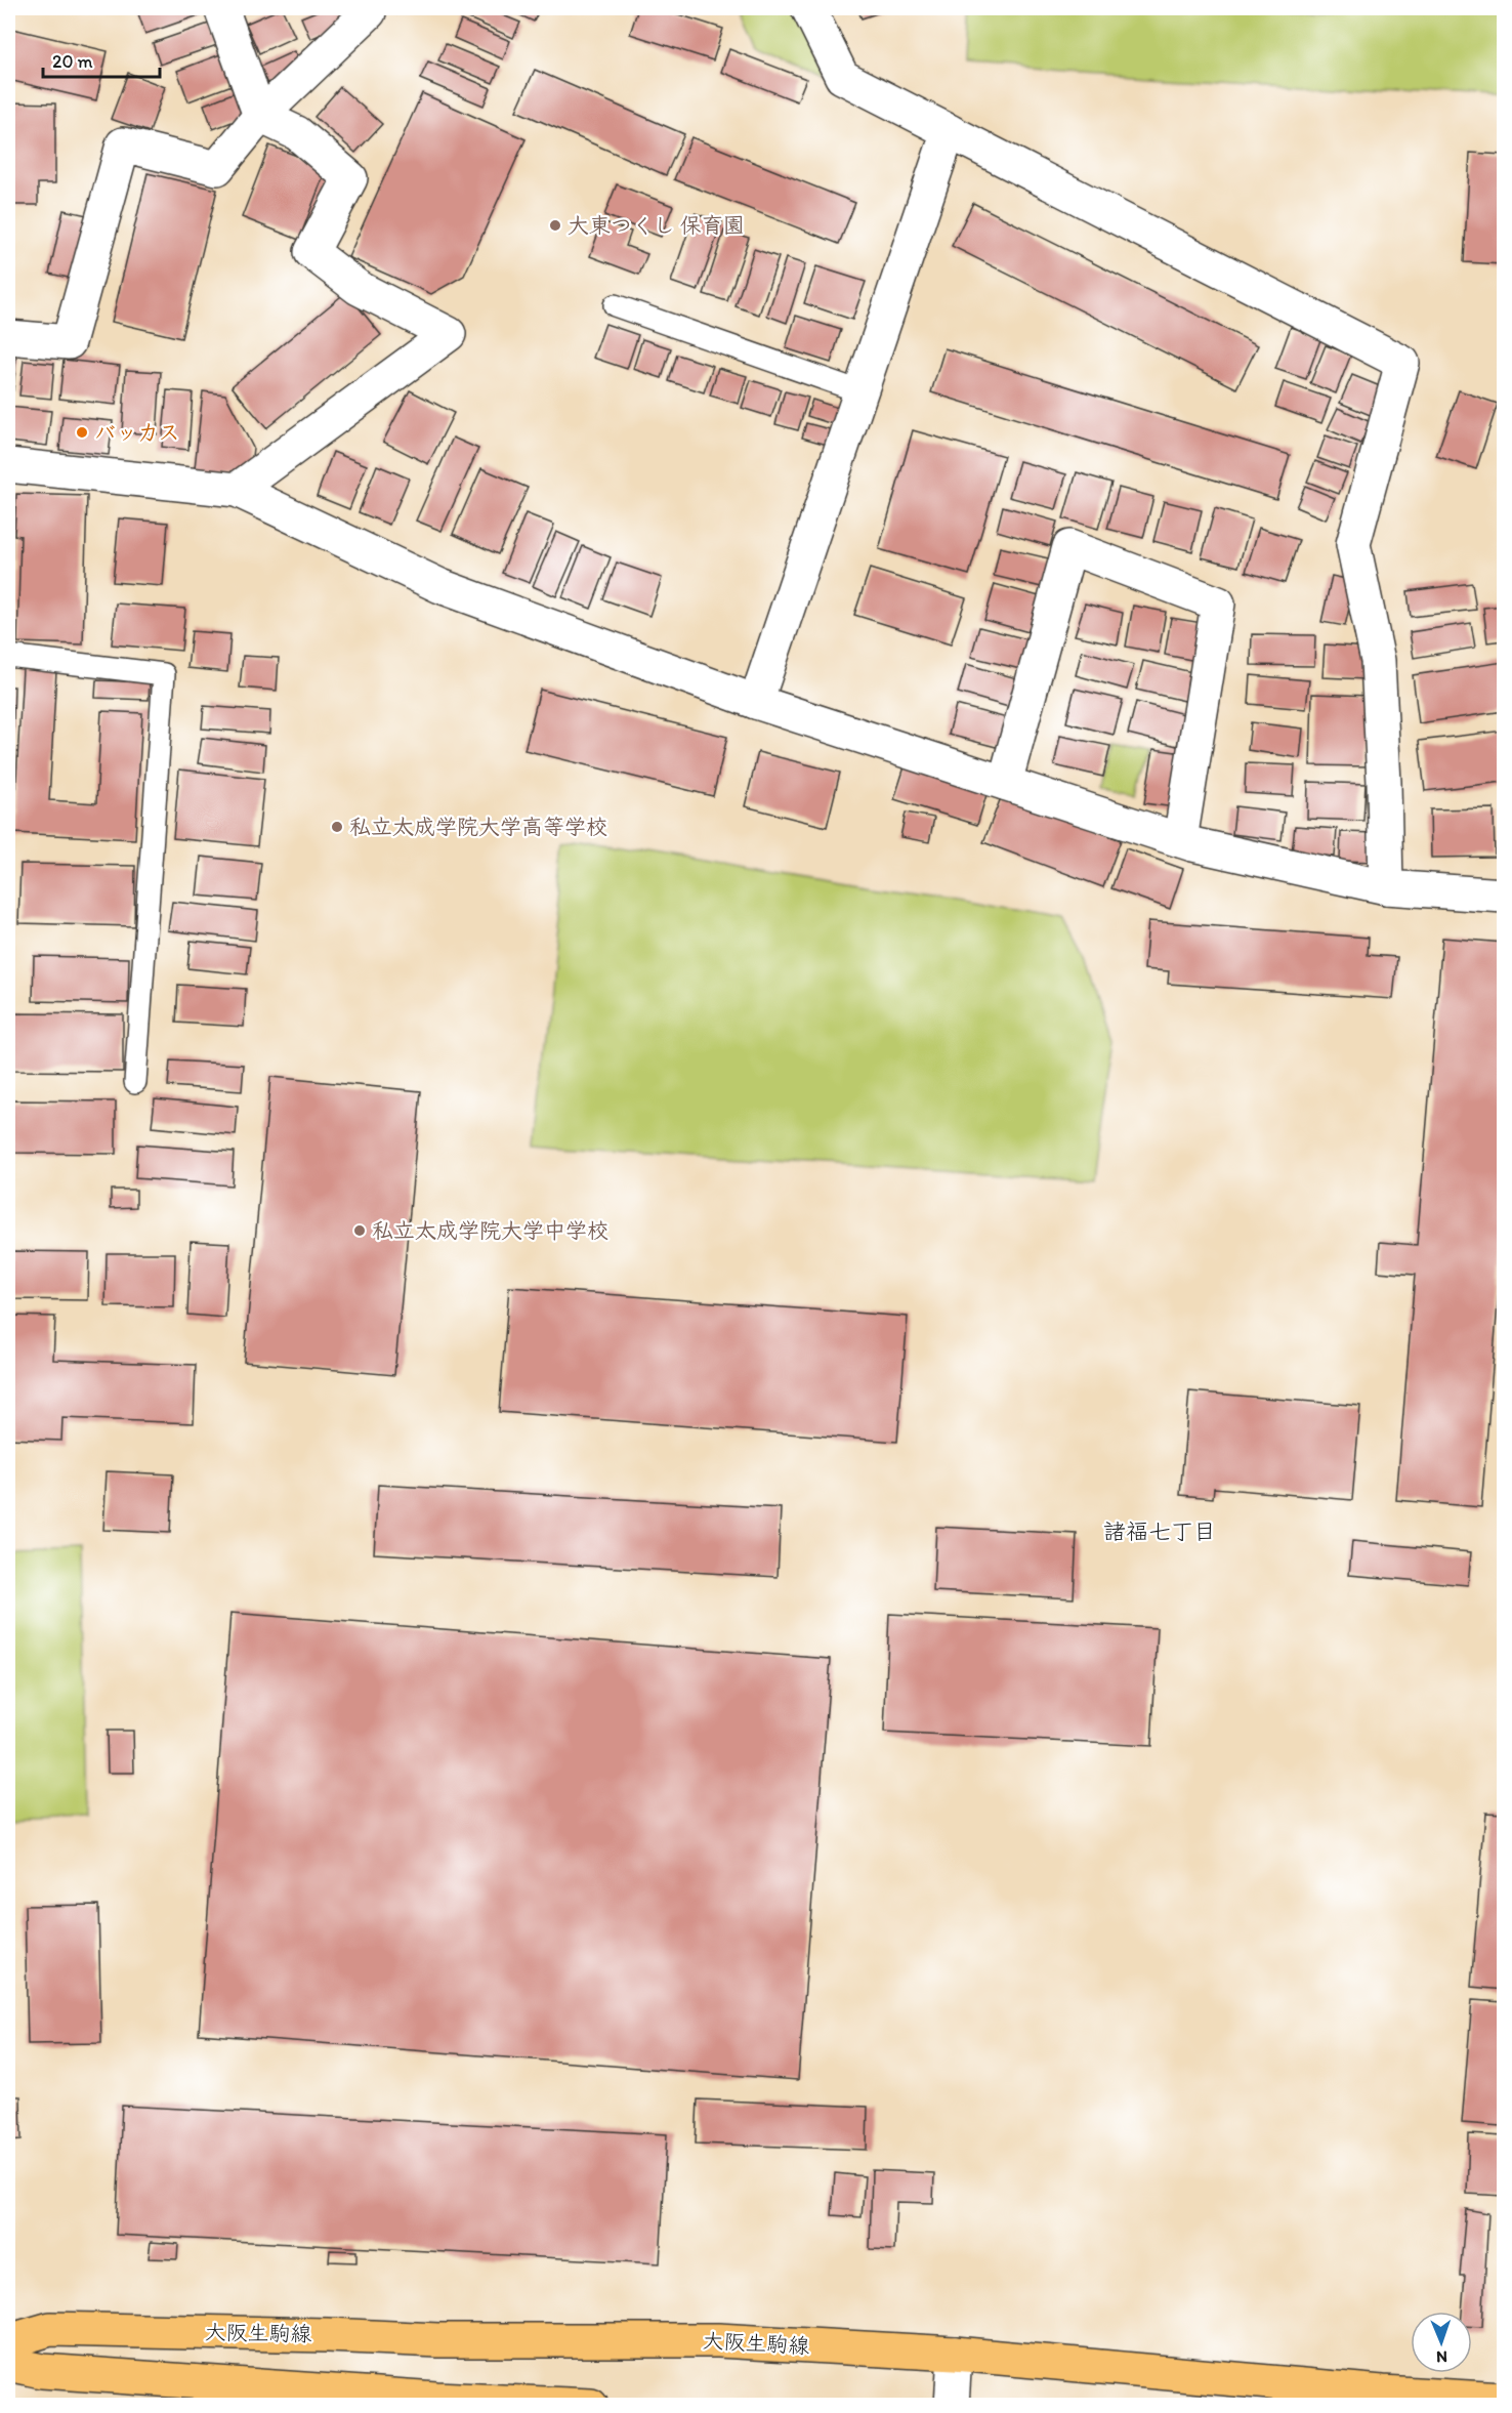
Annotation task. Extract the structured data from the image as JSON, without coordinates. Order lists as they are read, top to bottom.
{
  "streets": {
    "main road": ["大阪生駒線"]
  },
  "districts": ["諸福七丁目"],
  "places": [
    "大東つくし 保育園",
    "バッカス",
    "私立太成学院大学高等学校",
    "私立太成学院大学中学校"
  ],
  "scale_bar": "20 m",
  "north": "bottom"
}
